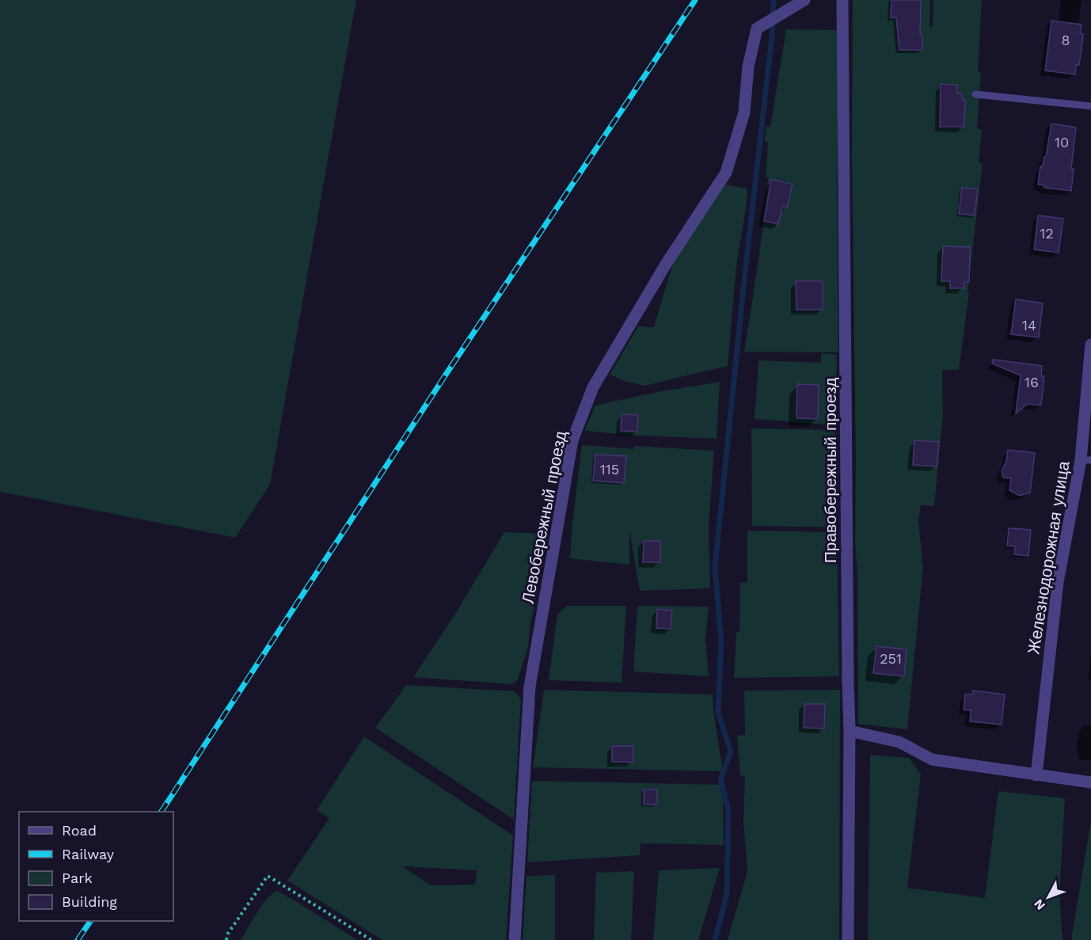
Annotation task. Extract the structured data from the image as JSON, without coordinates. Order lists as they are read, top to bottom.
{
  "streets": {
    "street": ["Правобережный проезд", "Левобережный проезд", "Железнодорожная улица"]
  },
  "house_numbers": [
    "8",
    "10",
    "12",
    "14",
    "16",
    "115",
    "251"
  ],
  "legend": [
    "Road",
    "Railway",
    "Park",
    "Building"
  ],
  "north": "bottom left"
}
